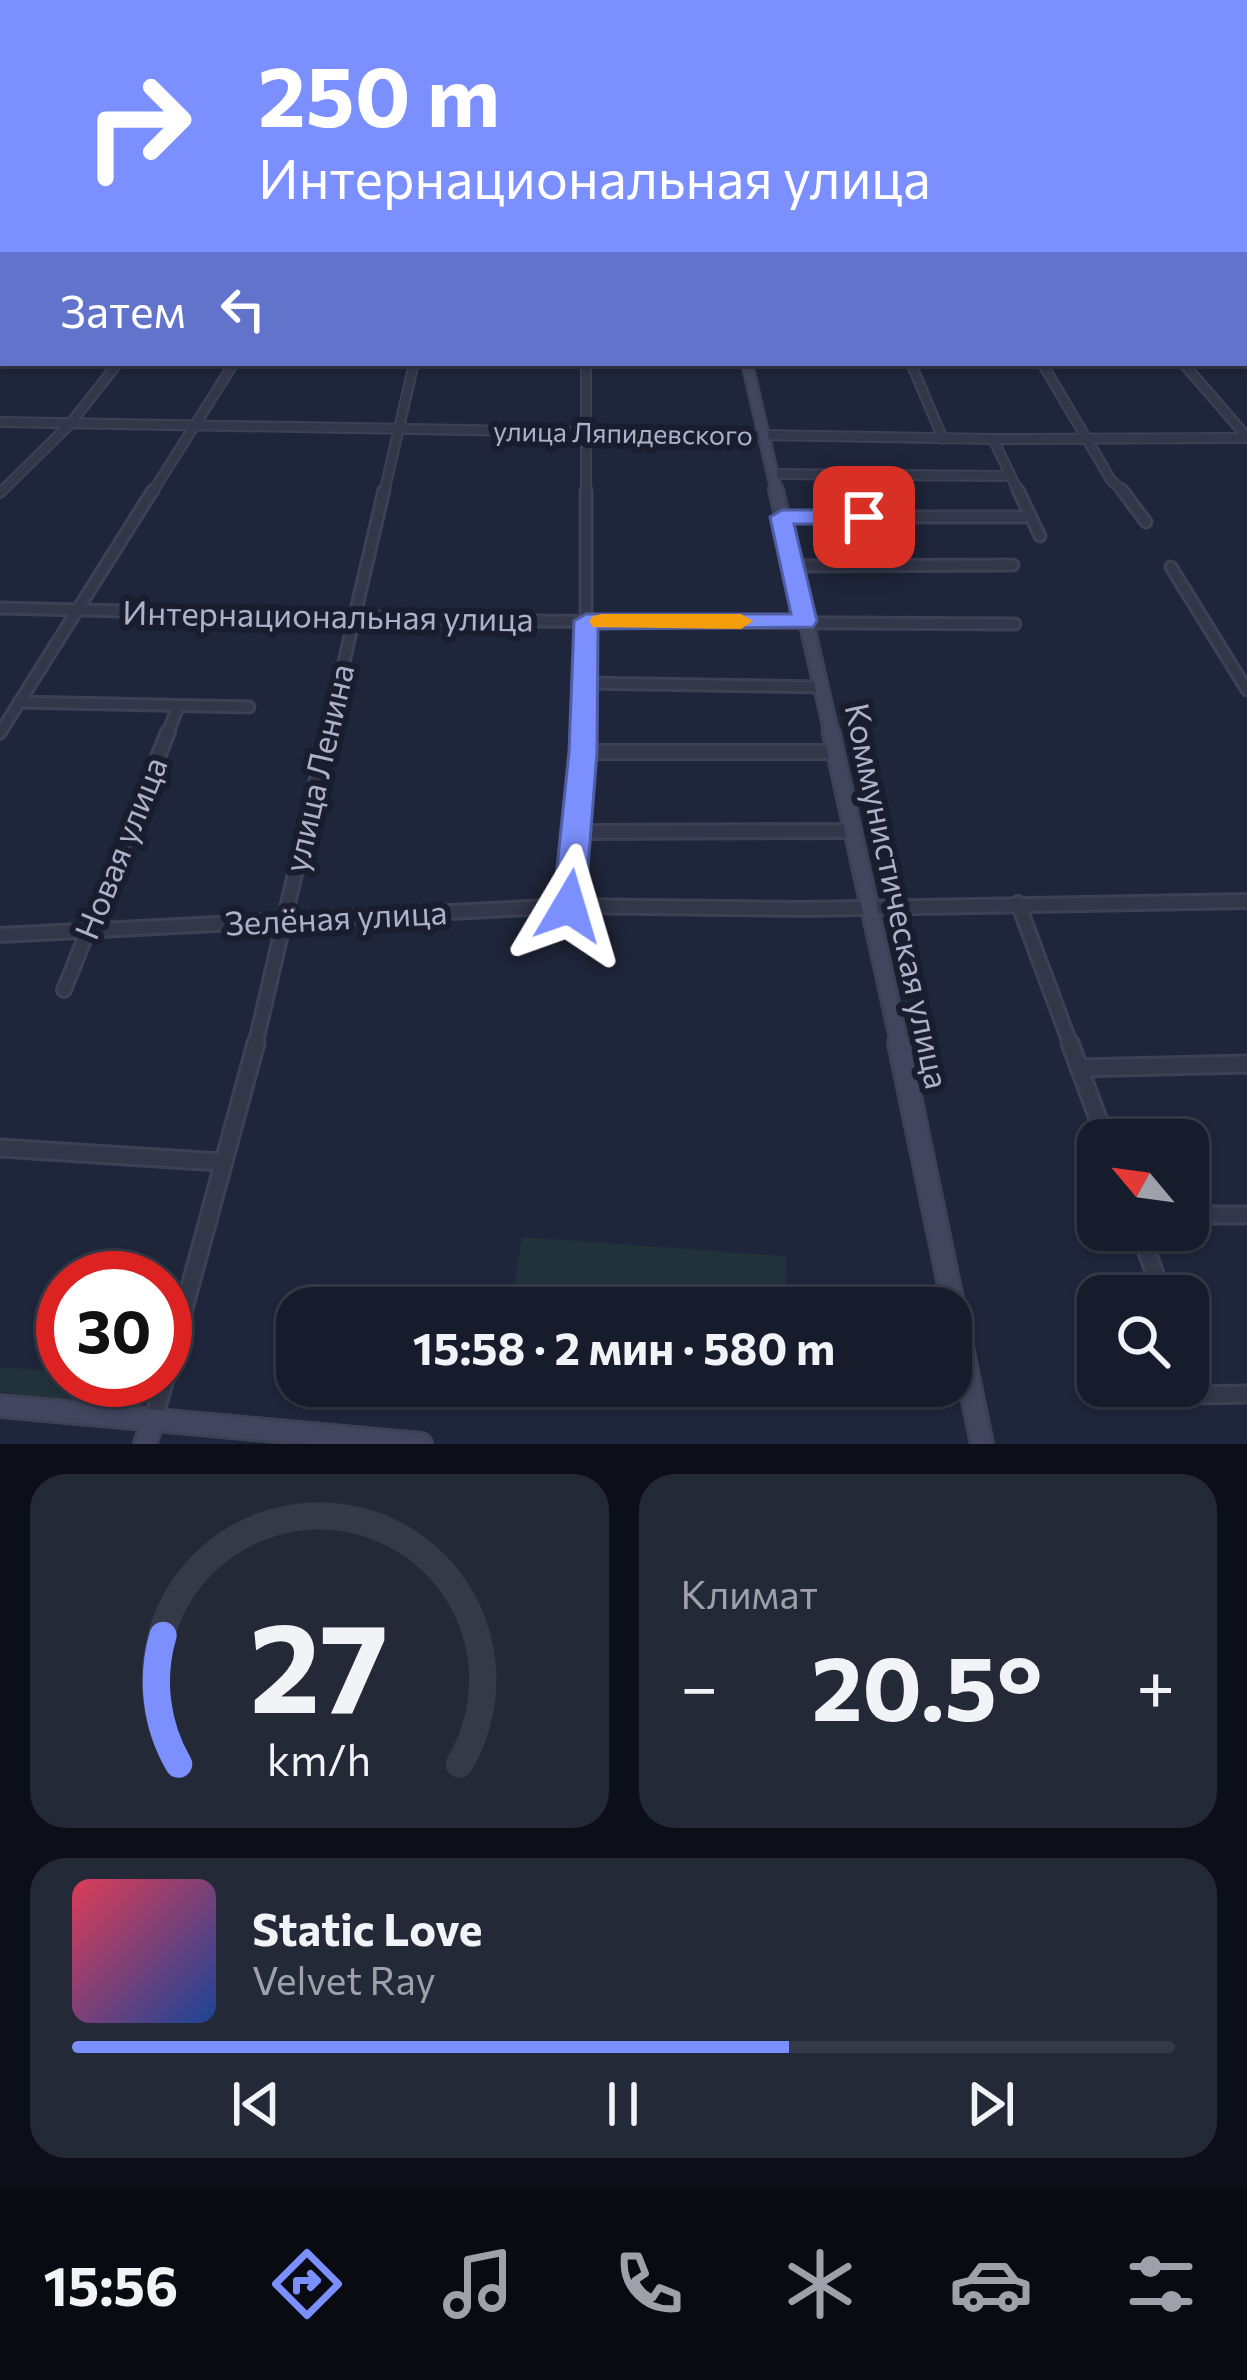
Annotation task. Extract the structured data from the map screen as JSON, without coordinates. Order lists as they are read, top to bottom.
{
  "streets": {
    "street": [
      "улица Ляпидевского",
      "Интернациональная улица",
      "улица Ленина",
      "Новая улица",
      "Коммунистическая улица",
      "Зелёная улица"
    ]
  },
  "crossings": [
    ["улица Ляпидевского", "улица Ленина"],
    ["улица Ляпидевского", "Коммунистическая улица"],
    ["Интернациональная улица", "улица Ленина"],
    ["Интернациональная улица", "Коммунистическая улица"],
    ["улица Ленина", "Зелёная улица"],
    ["Новая улица", "Зелёная улица"],
    ["Коммунистическая улица", "Зелёная улица"]
  ],
  "north": "top left",
  "page": {
    "turn": ["250 m", "Интернациональная улица"],
    "then": "Затем",
    "limit": "30",
    "trip": "15:58 · 2 мин · 580 m",
    "tile": "Климат",
    "heat": ["−", "20.5°", "+"],
    "song": ["Static Love", "Velvet Ray"],
    "tabs": "15:56",
    "gauge": ["27", "km/h"]
  }
}
